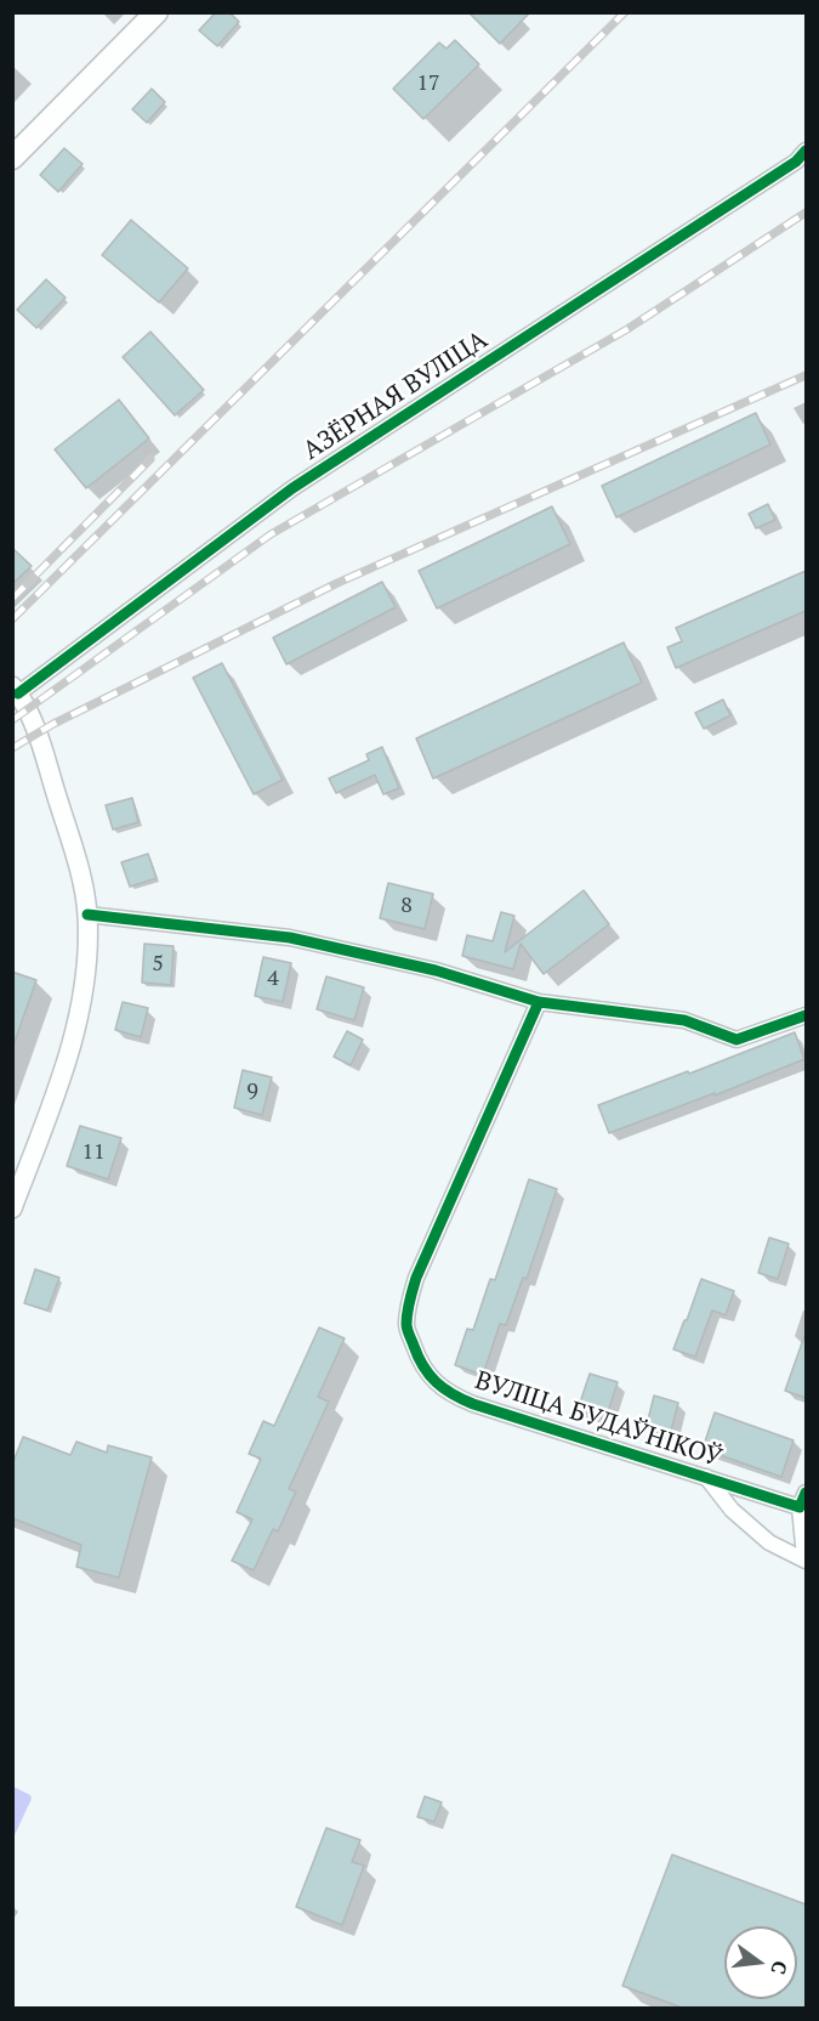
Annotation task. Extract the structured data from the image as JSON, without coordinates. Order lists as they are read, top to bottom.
{
  "streets": {
    "street": ["АЗЁРНАЯ ВУЛІЦА", "ВУЛІЦА БУДАЎНІКОЎ"]
  },
  "house_numbers": [
    "17",
    "8",
    "5",
    "4",
    "9",
    "11"
  ],
  "north": "right"
}
